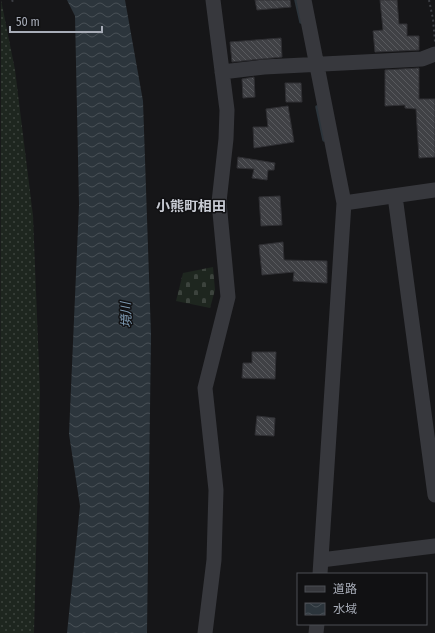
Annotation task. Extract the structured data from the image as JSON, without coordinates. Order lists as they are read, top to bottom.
{
  "districts": ["小熊町相田"],
  "water": ["境川"],
  "legend": ["道路", "水域"],
  "scale_bar": "50 m"
}
